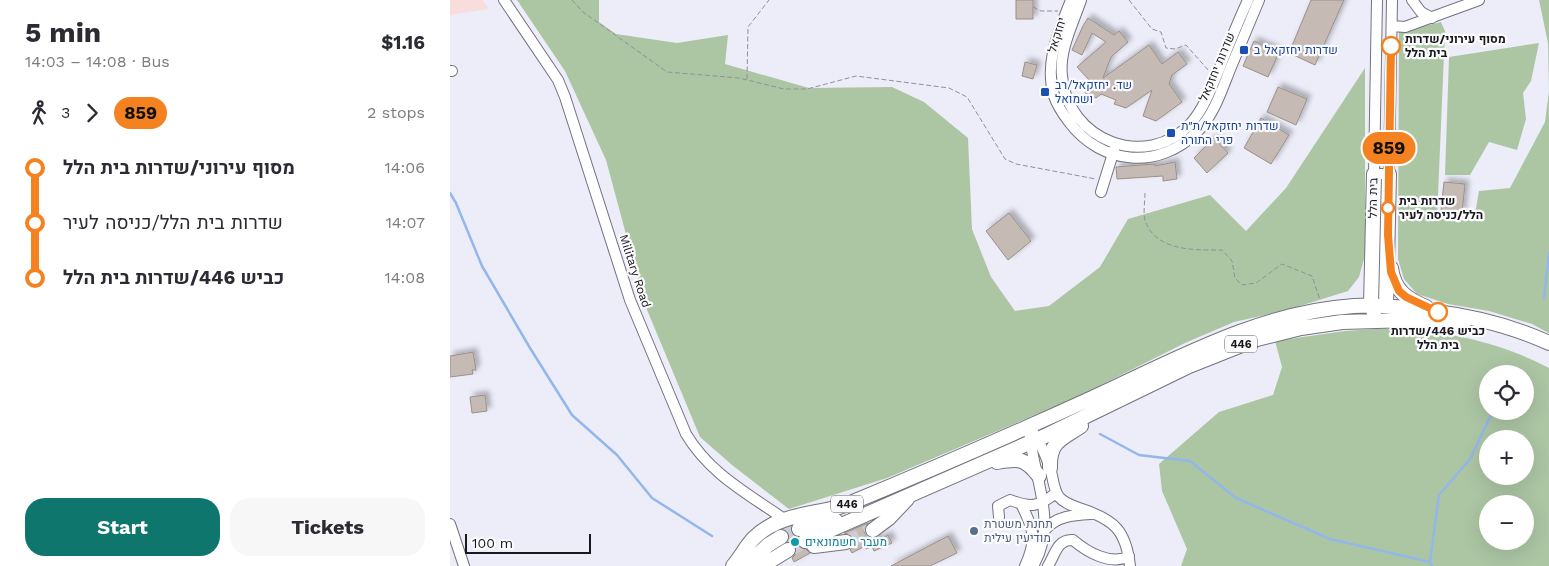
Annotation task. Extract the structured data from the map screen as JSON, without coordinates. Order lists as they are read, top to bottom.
{
  "streets": {
    "main road": ["בית הלל", "446"],
    "street": ["יחזקאל", "שדרות יחזקאל", "Military Road"]
  },
  "crossings": [
    ["יחזקאל", "שדרות יחזקאל"],
    ["בית הלל", "446"],
    ["Military Road", "446"]
  ],
  "places": {
    "other": [
      "מסוף עירוני/שדרות בית הלל",
      "שדרות בית הלל/כניסה לעיר",
      "כביש 446/שדרות בית הלל",
      "תחנת משטרת מודיעין עילית",
      "מעבר חשמונאים"
    ],
    "transit": ["שדרות יחזקאל ב", "שד. יחזקאל/רב ושמואל", "שדרות יחזקאל/ת״ת פרי התורה"]
  },
  "lines": ["bus line 859"],
  "scale_bar": "100 m",
  "page": {
    "heading": ["5 min", "14:03 – 14:08 · Bus", "$1.16"],
    "on_map": "859",
    "legs": ["3", "859", "2 stops"],
    "list": [
      {
        "name": "מסוף עירוני/שדרות בית הלל",
        "value": "14:06"
      },
      {
        "name": "שדרות בית הלל/כניסה לעיר",
        "value": "14:07"
      },
      {
        "name": "כביש 446/שדרות בית הלל",
        "value": "14:08"
      }
    ],
    "map_buttons": ["+", "−"],
    "buttons": ["Start", "Tickets"],
    "scale": "100 m"
  }
}
